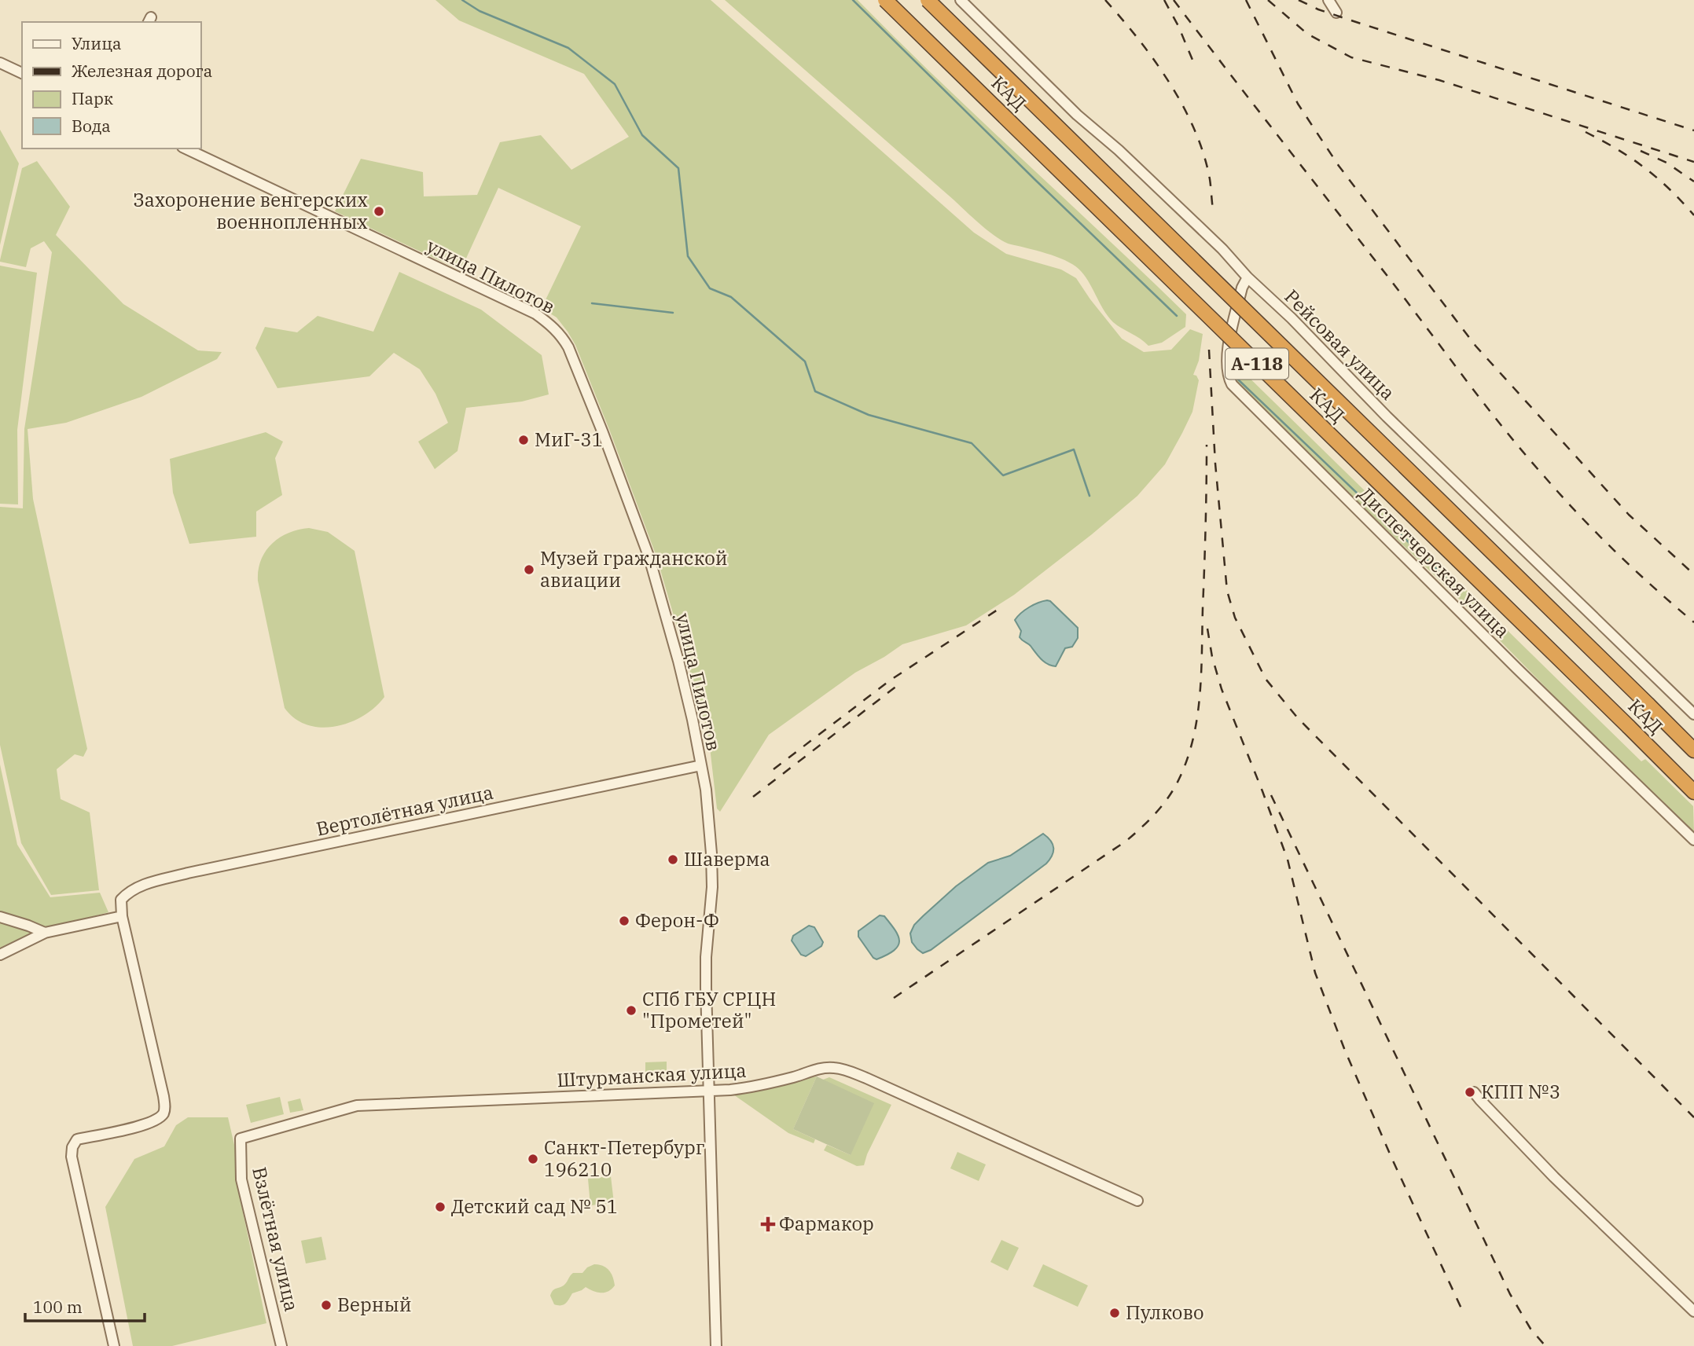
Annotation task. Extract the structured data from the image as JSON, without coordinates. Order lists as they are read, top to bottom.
{
  "streets": {
    "highway": ["КАД", "А-118"],
    "street": [
      "улица Пилотов",
      "Рейсовая улица",
      "Диспетчерская улица",
      "Вертолётная улица",
      "Штурманская улица",
      "Взлётная улица"
    ]
  },
  "crossings": [
    ["улица Пилотов", "Вертолётная улица"],
    ["улица Пилотов", "Штурманская улица"],
    ["Рейсовая улица", "Диспетчерская улица"],
    ["Штурманская улица", "Взлётная улица"]
  ],
  "places": {
    "other": [
      "Захоронение венгерских военнопленных",
      "МиГ-31",
      "Музей гражданской авиации",
      "Шаверма",
      "Ферон-Ф",
      "СПб ГБУ СРЦН \"Прометей\"",
      "КПП №3",
      "Санкт-Петербург 196210",
      "Детский сад № 51",
      "Верный",
      "Пулково"
    ],
    "health": ["Фармакор"]
  },
  "legend": [
    "Улица",
    "Железная дорога",
    "Парк",
    "Вода"
  ],
  "scale_bar": "100 m"
}
